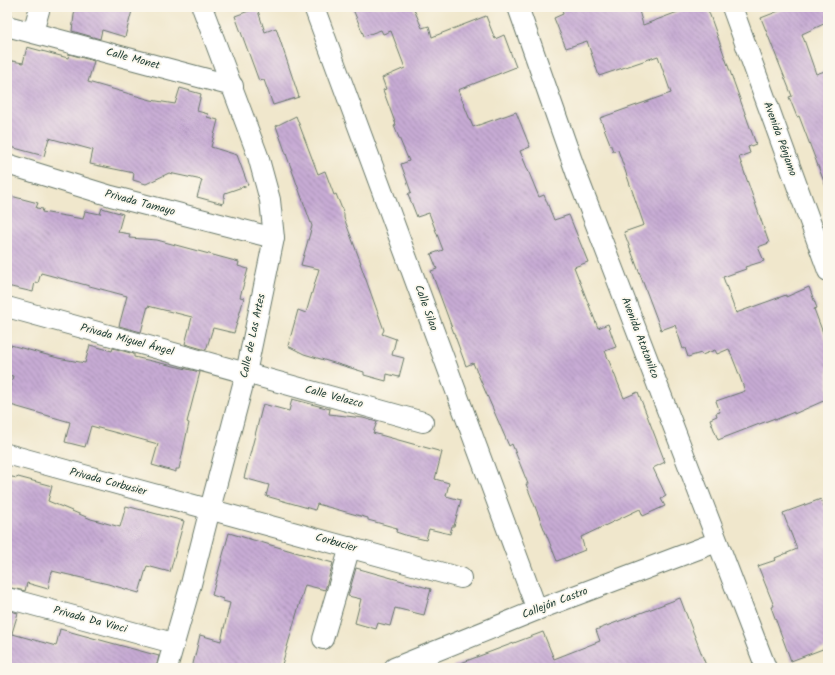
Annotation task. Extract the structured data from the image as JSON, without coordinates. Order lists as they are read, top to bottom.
{
  "streets": {
    "street": [
      "Calle Monet",
      "Avenida Pénjamo",
      "Privada Tamayo",
      "Calle Silao",
      "Calle de Las Artes",
      "Avenida Atotonilco",
      "Privada Miguel Ángel",
      "Calle Velazco",
      "Privada Corbusier",
      "Corbucier",
      "Callejón Castro",
      "Privada Da Vinci"
    ]
  },
  "crossings": [
    ["Calle Monet", "Calle de Las Artes"],
    ["Privada Tamayo", "Calle de Las Artes"],
    ["Calle Silao", "Callejón Castro"],
    ["Calle de Las Artes", "Privada Miguel Ángel"],
    ["Calle de Las Artes", "Calle Velazco"],
    ["Calle de Las Artes", "Privada Corbusier"],
    ["Calle de Las Artes", "Corbucier"],
    ["Calle de Las Artes", "Privada Da Vinci"],
    ["Avenida Atotonilco", "Callejón Castro"],
    ["Privada Miguel Ángel", "Calle Velazco"],
    ["Privada Corbusier", "Corbucier"]
  ]
}
